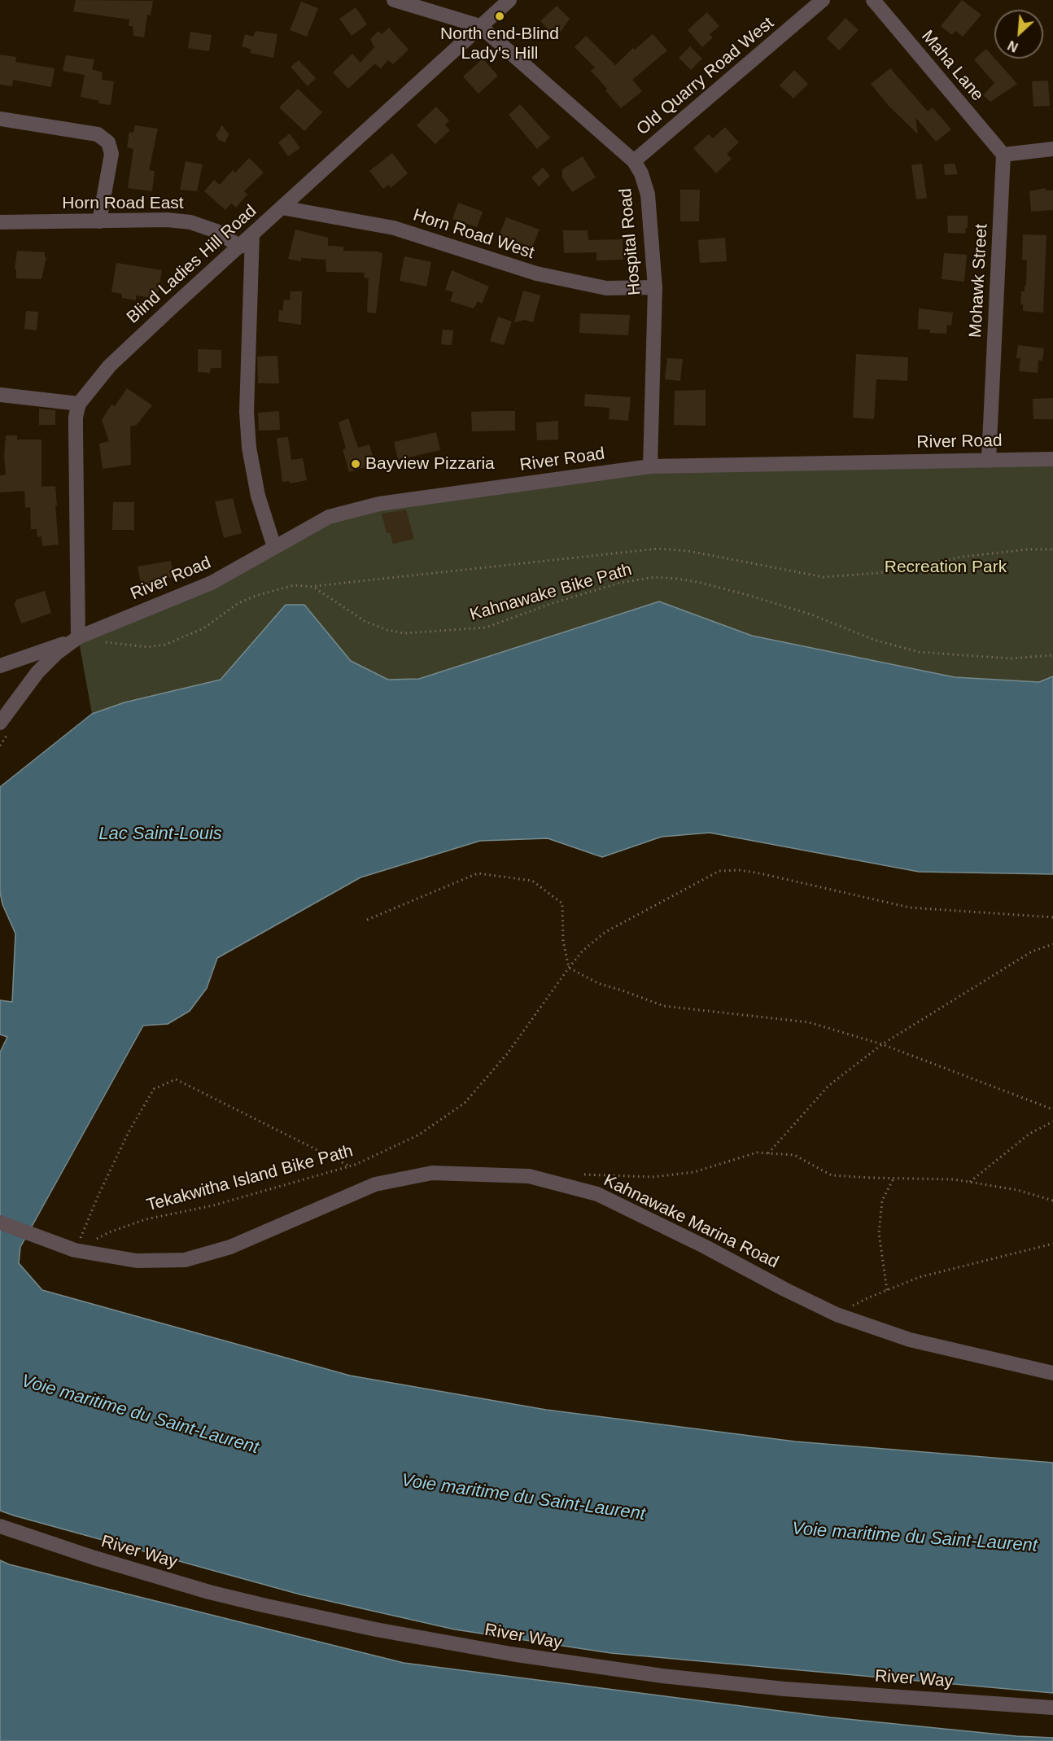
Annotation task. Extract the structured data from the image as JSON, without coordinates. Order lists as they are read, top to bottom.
{
  "streets": {
    "street": [
      "Maha Lane",
      "Old Quarry Road West",
      "Horn Road East",
      "Horn Road West",
      "Hospital Road",
      "Blind Ladies Hill Road",
      "Mohawk Street",
      "River Road",
      "Kahnawake Marina Road",
      "River Way"
    ],
    "path": ["Kahnawake Bike Path", "Tekakwitha Island Bike Path"]
  },
  "crossings": [
    ["Maha Lane", "Mohawk Street"],
    ["Old Quarry Road West", "Hospital Road"],
    ["Horn Road East", "Blind Ladies Hill Road"],
    ["Horn Road West", "Hospital Road"],
    ["Horn Road West", "Blind Ladies Hill Road"],
    ["Hospital Road", "Blind Ladies Hill Road"],
    ["Hospital Road", "River Road"],
    ["Mohawk Street", "River Road"],
    ["Tekakwitha Island Bike Path", "Kahnawake Marina Road"]
  ],
  "water": ["Lac Saint-Louis", "Voie maritime du Saint-Laurent"],
  "parks": ["Recreation Park"],
  "places": ["North end-Blind Lady's Hill", "Bayview Pizzaria"],
  "north": "bottom left"
}
